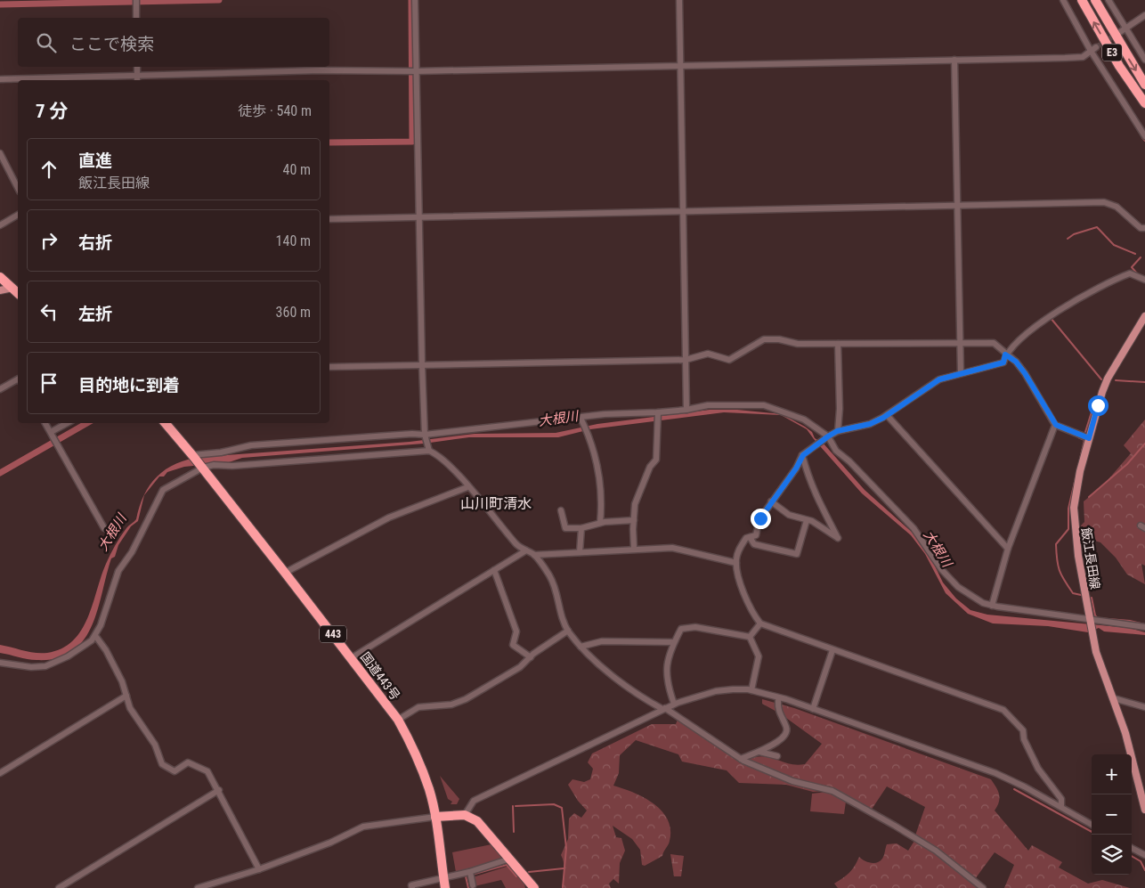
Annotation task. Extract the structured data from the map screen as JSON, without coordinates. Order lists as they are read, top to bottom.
{
  "streets": {
    "highway": ["E3", "443", "国道443号"],
    "main road": ["飯江長田線"]
  },
  "crossings": [
    ["443", "国道443号"]
  ],
  "districts": ["山川町清水"],
  "water": ["大根川"],
  "page": {
    "search": "ここで検索",
    "heading": ["7 分", "徒歩 · 540 m"],
    "list": [
      ["直進", "飯江長田線", "40 m"],
      ["右折", "140 m"],
      ["左折", "360 m"],
      "目的地に到着"
    ],
    "map_buttons": ["+", "−"]
  }
}
